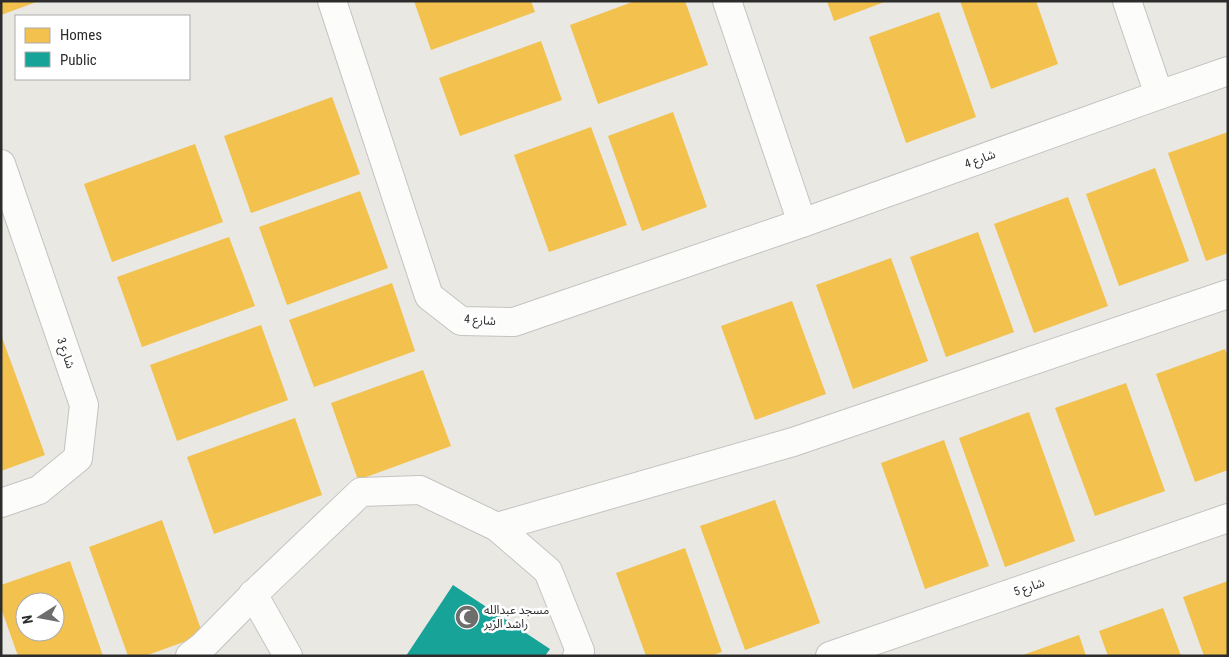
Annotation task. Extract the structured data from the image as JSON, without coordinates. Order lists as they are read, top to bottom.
{
  "streets": {
    "street": ["شارع 4", "شارع 3", "شارع 5"]
  },
  "places": {
    "mosque": ["مسجد عبدالله راشد الزير"]
  },
  "legend": ["Homes", "Public"],
  "north": "left"
}
